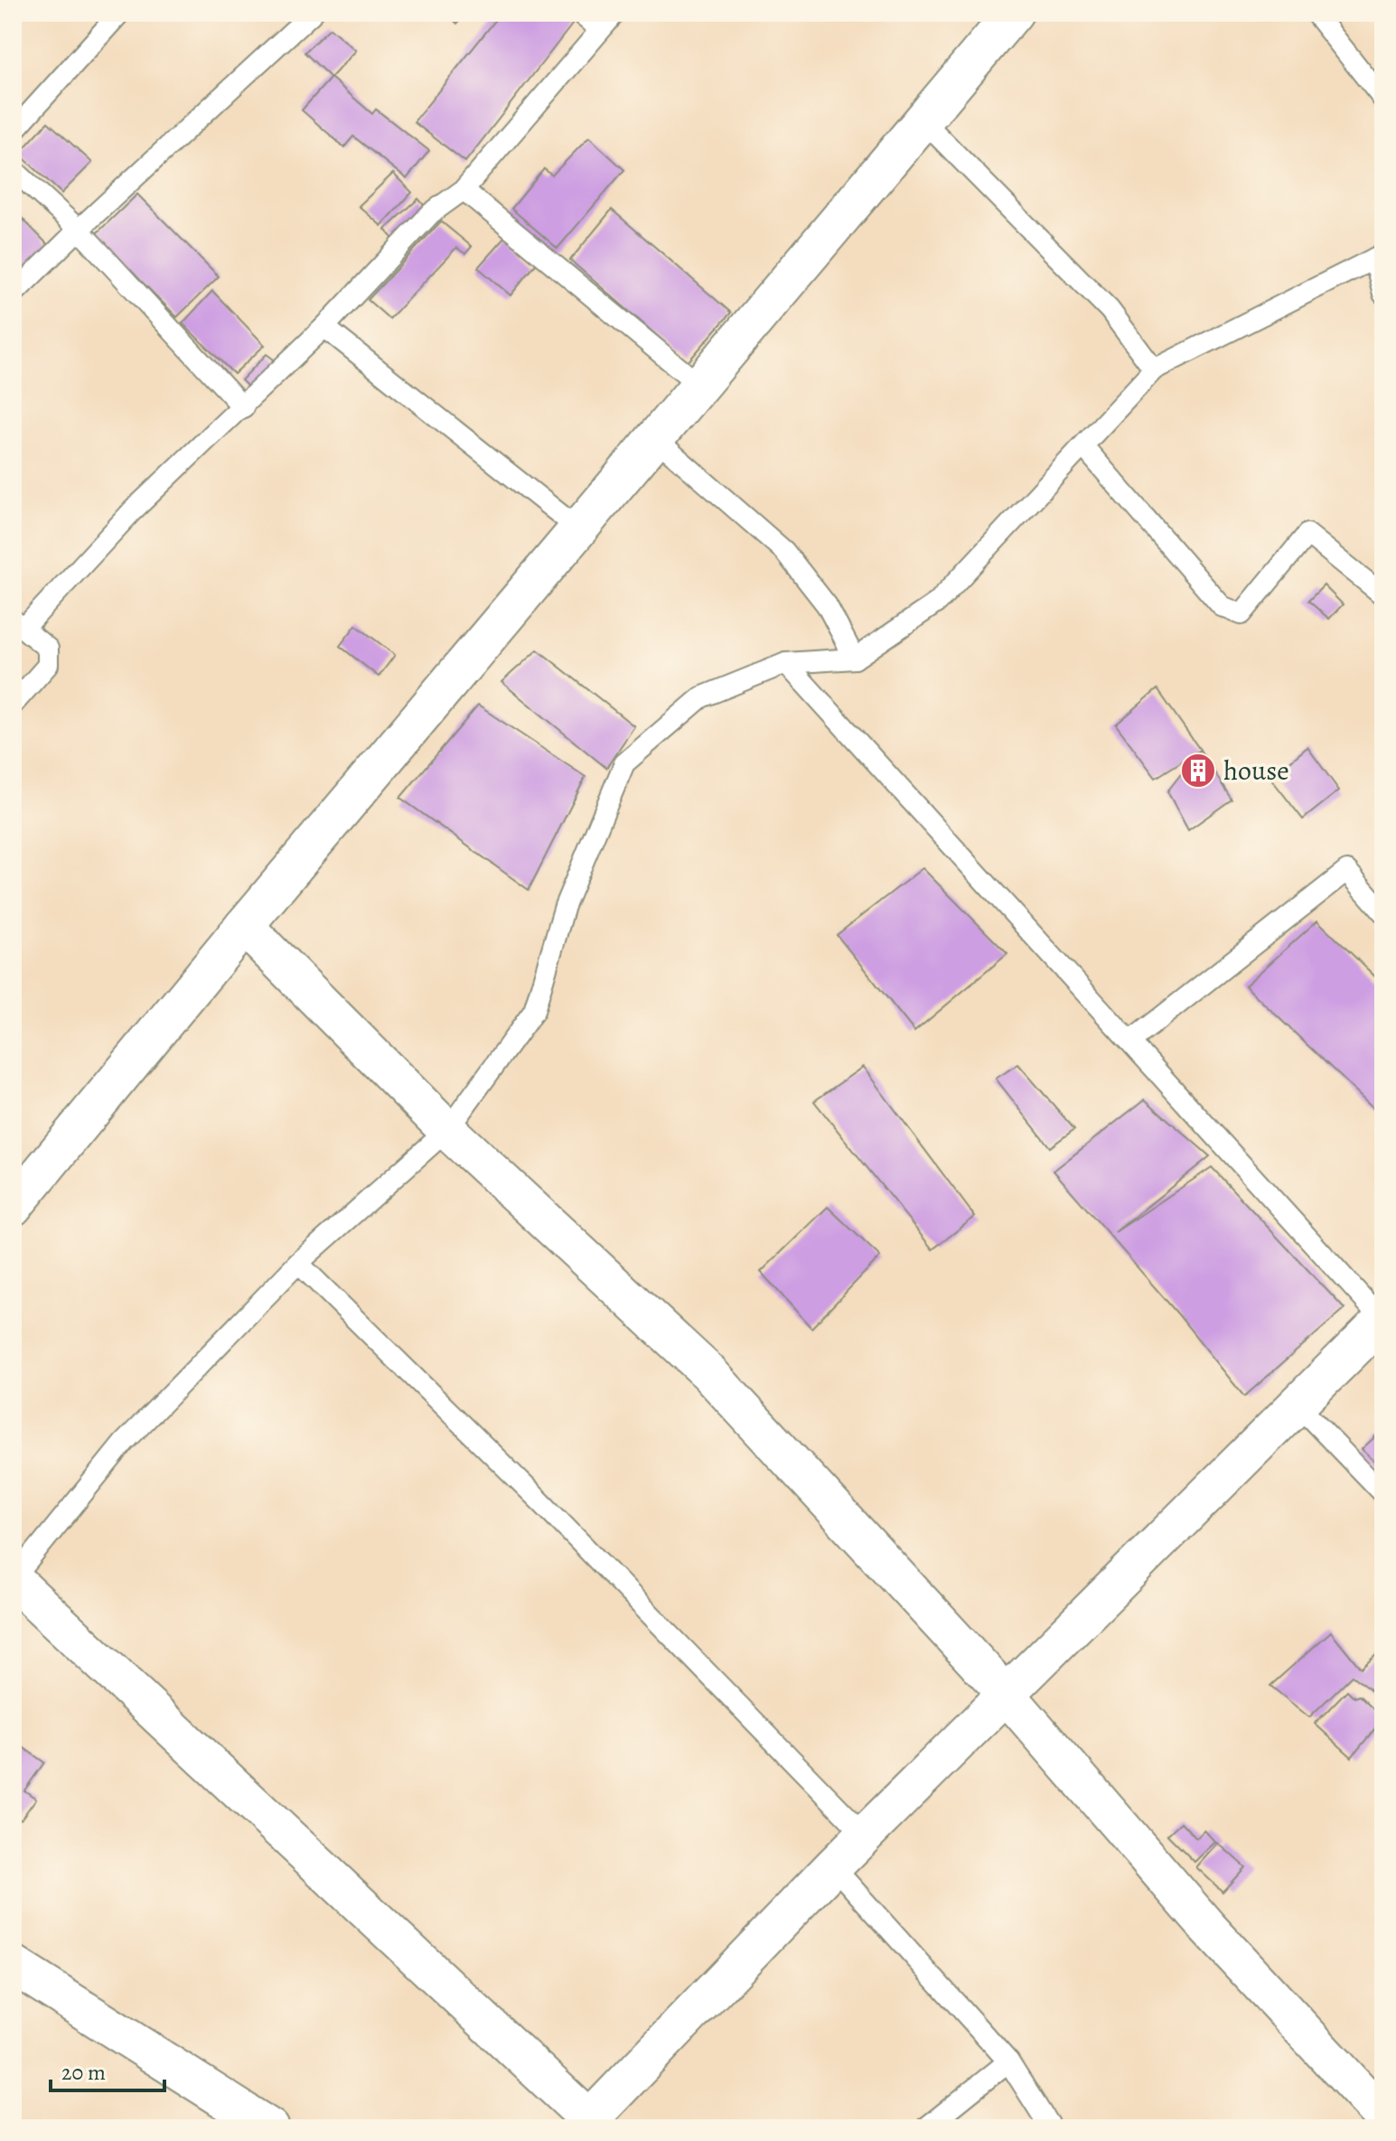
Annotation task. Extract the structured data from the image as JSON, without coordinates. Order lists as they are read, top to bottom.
{
  "places": {
    "building": ["house"]
  },
  "scale_bar": "20 m"
}
